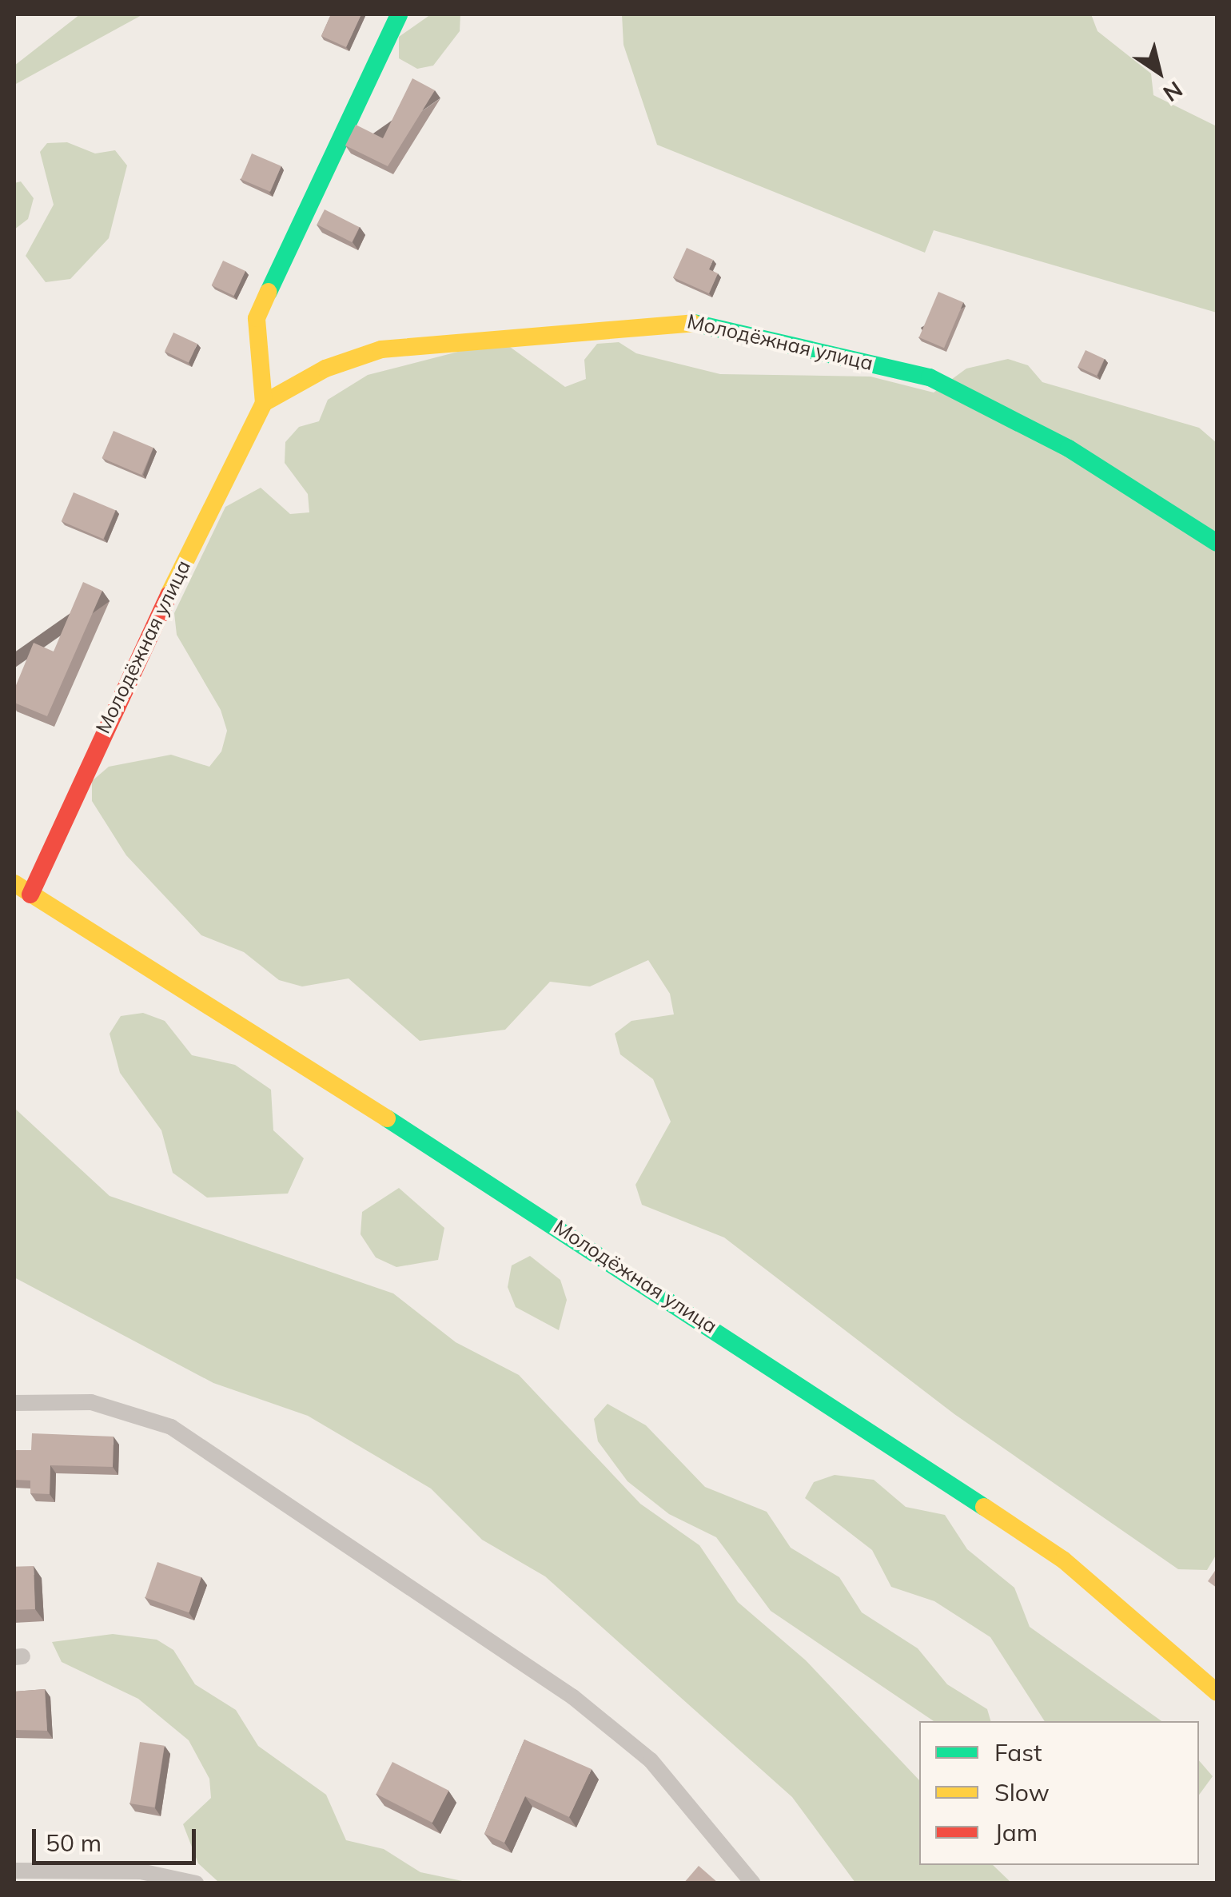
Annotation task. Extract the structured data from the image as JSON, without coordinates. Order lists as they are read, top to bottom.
{
  "streets": {
    "street": ["Молодёжная улица"]
  },
  "legend": ["Fast", "Slow", "Jam"],
  "scale_bar": "50 m",
  "north": "bottom right"
}
